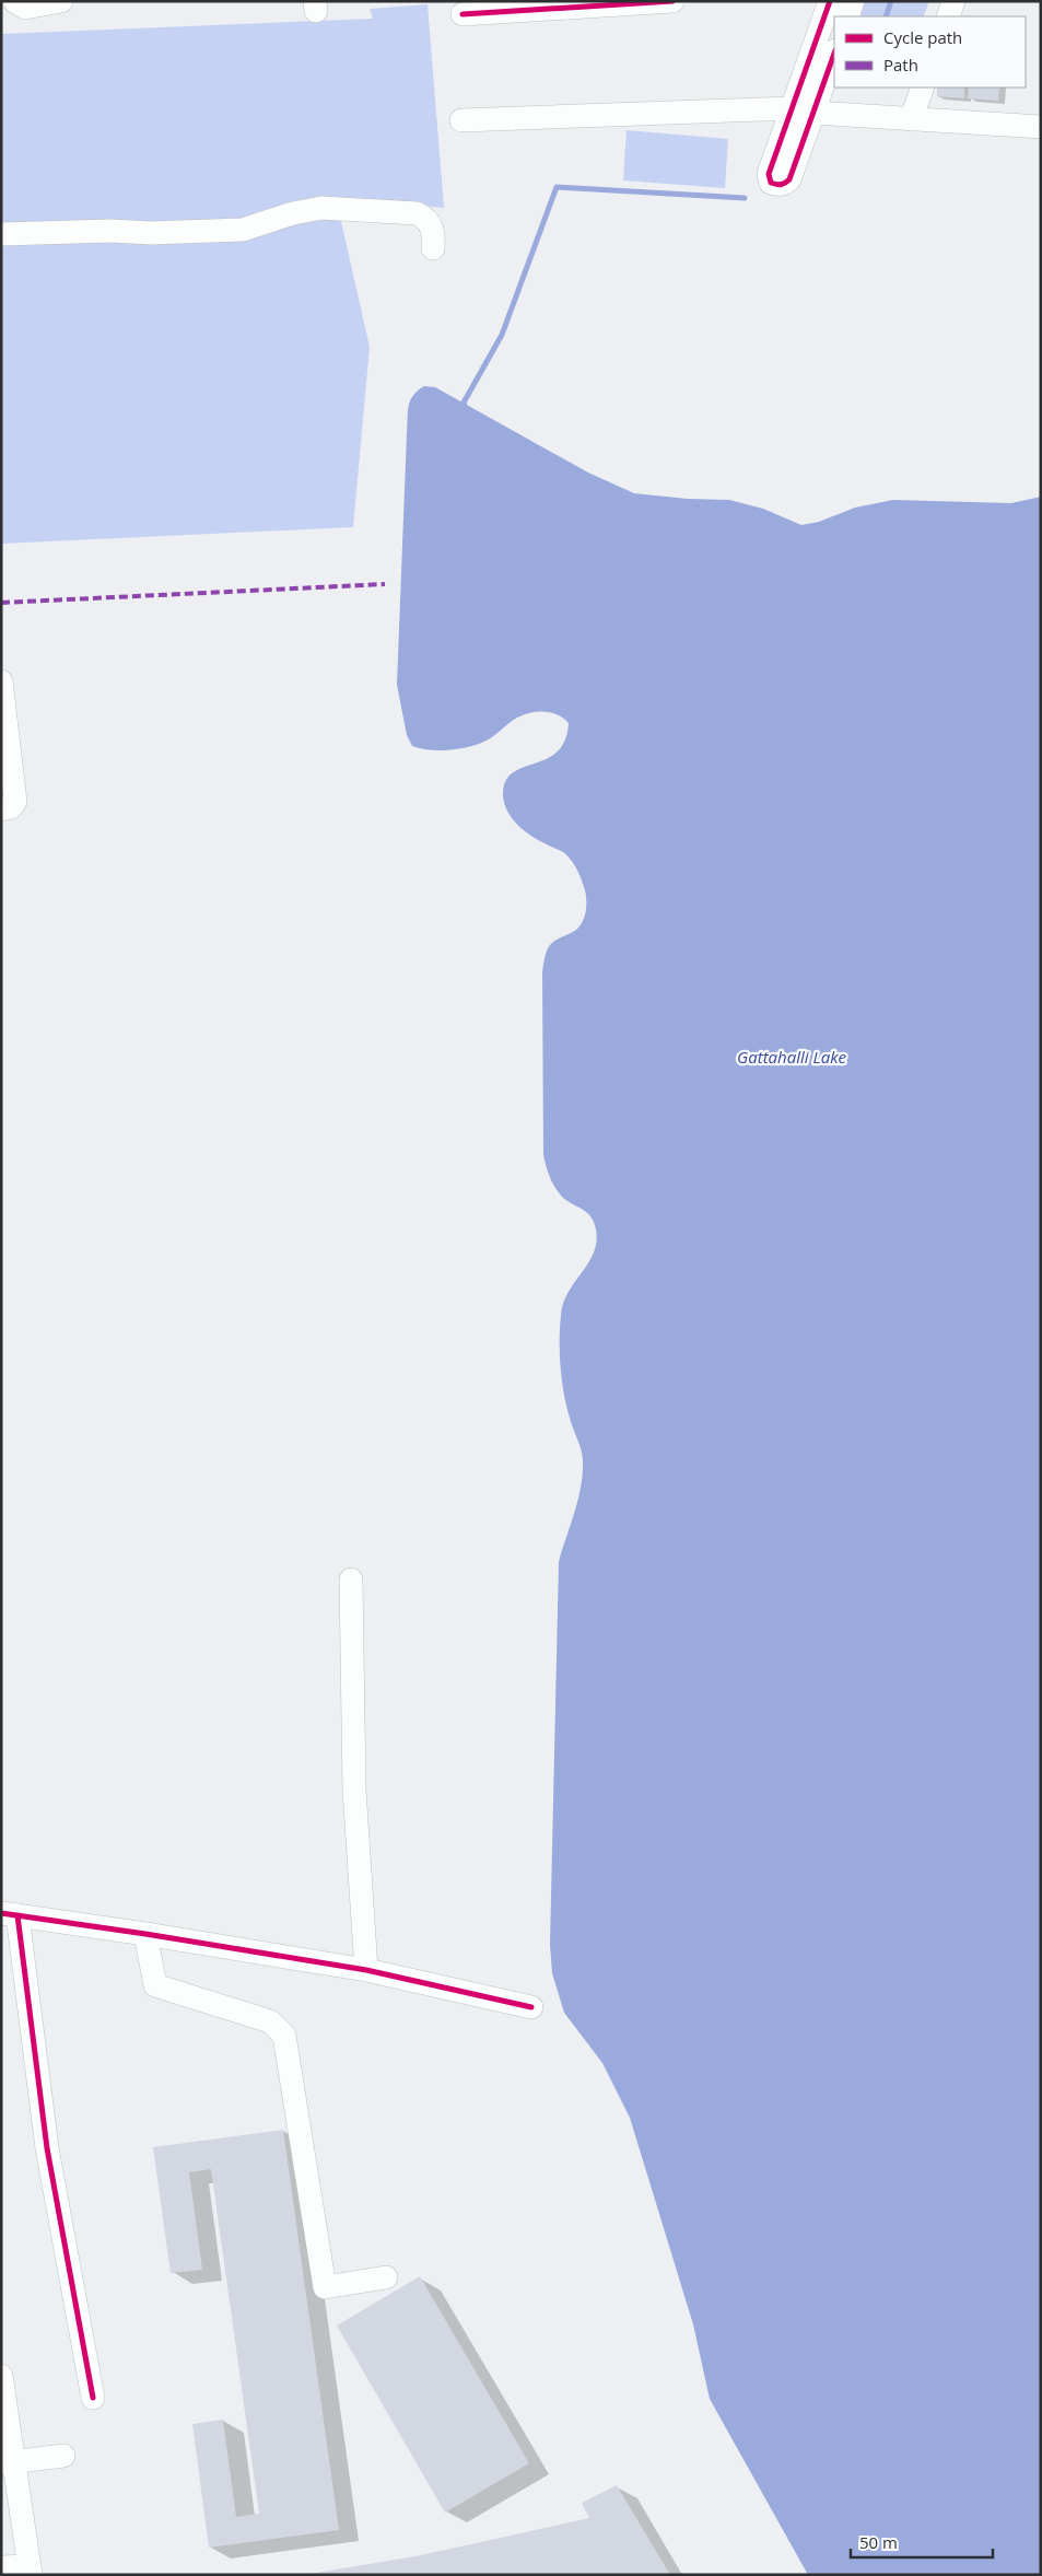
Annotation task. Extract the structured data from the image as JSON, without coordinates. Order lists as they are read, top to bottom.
{
  "water": ["Gattahalli Lake"],
  "legend": ["Cycle path", "Path"],
  "scale_bar": "50 m"
}
